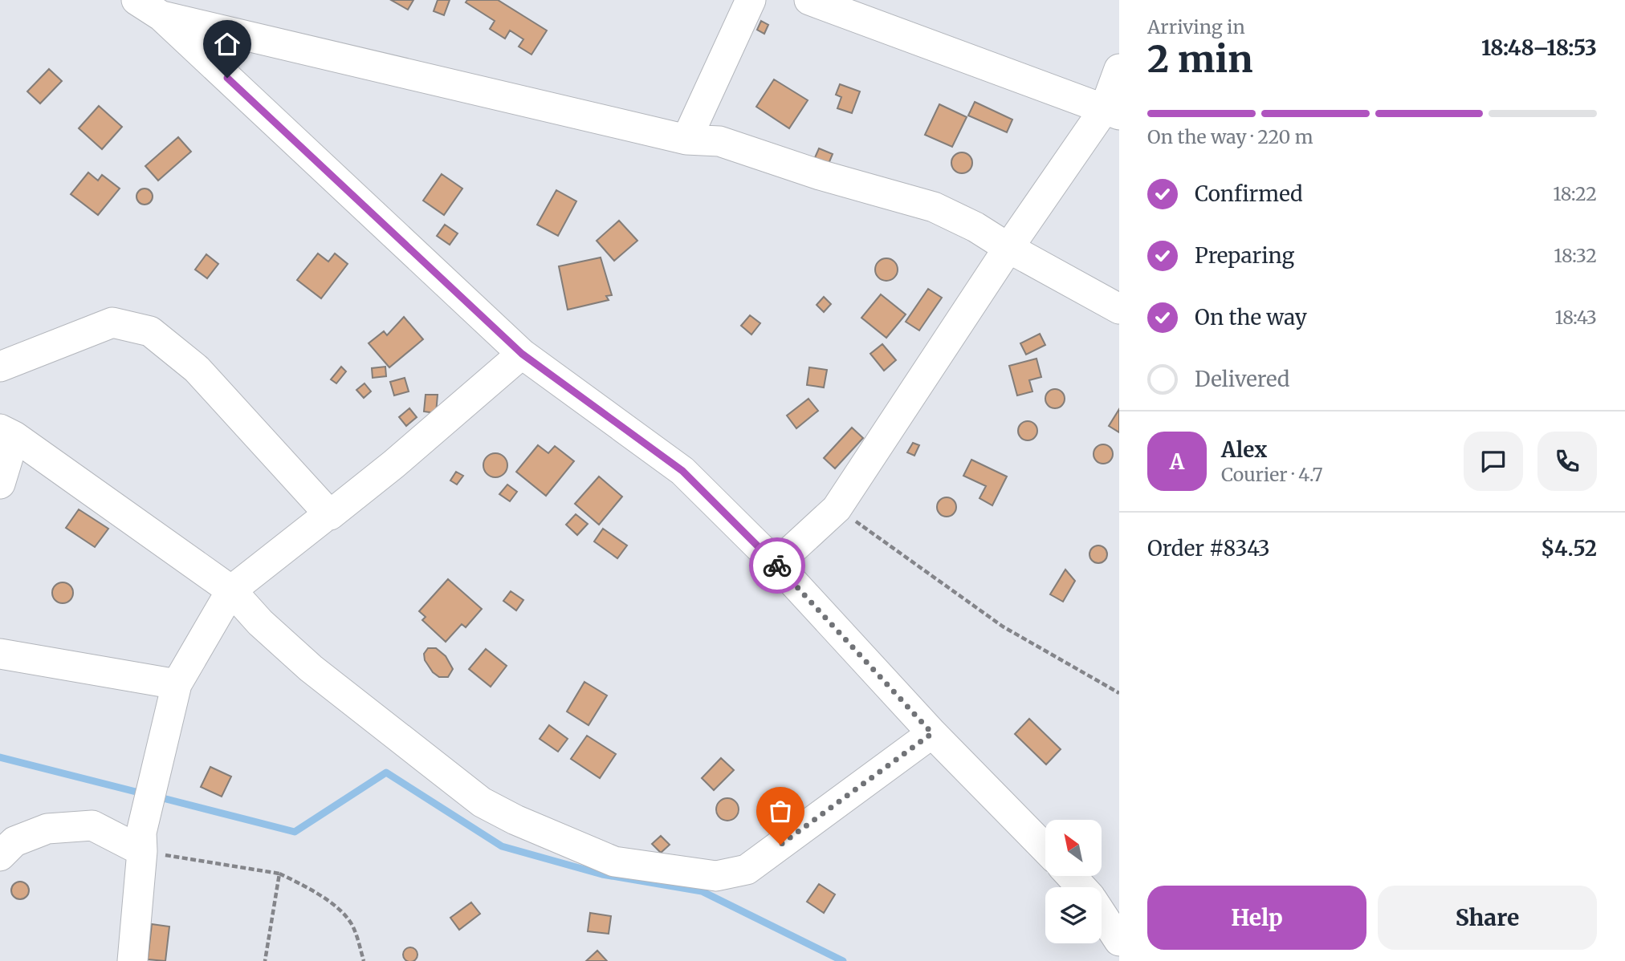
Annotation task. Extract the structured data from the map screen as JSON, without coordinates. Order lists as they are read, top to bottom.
{
  "north": "top left",
  "page": {
    "heading": ["2 min", "Arriving in", "18:48–18:53"],
    "panel": [
      "Alex",
      "Courier · 4.7",
      "Order #8343",
      "$4.52"
    ],
    "bar": "On the way · 220 m",
    "list": [
      ["Confirmed", "18:22"],
      ["Preparing", "18:32"],
      ["On the way", "18:43"],
      "Delivered"
    ],
    "round": "A",
    "buttons": ["Help", "Share"]
  }
}
